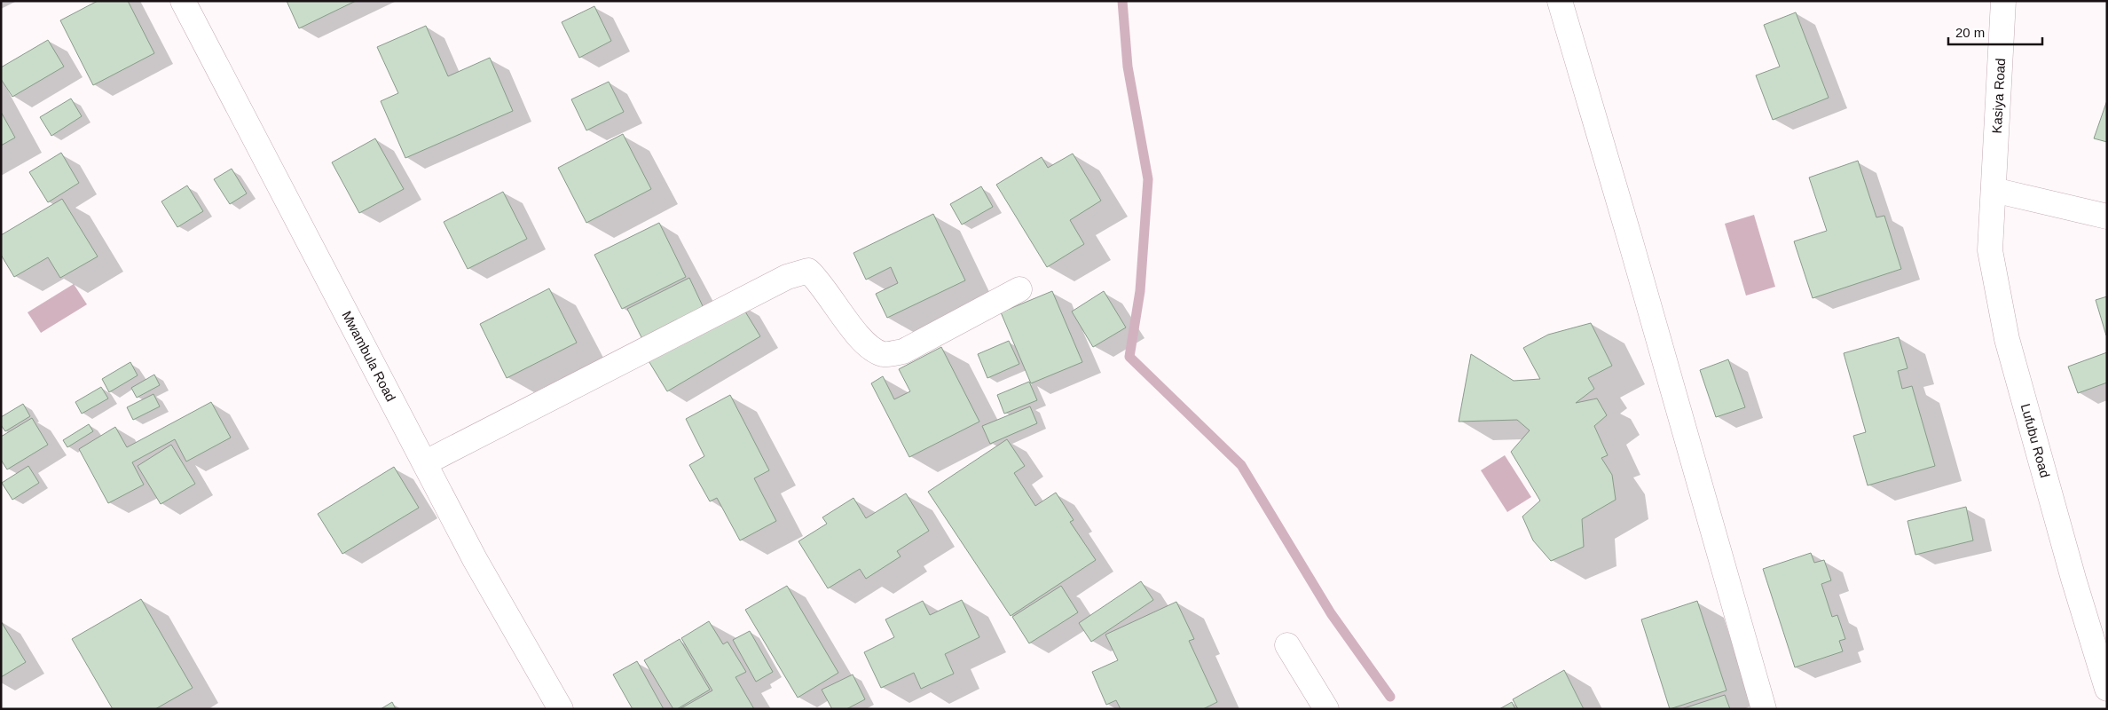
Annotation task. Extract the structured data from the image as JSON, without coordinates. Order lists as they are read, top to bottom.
{
  "streets": {
    "street": ["Kasiya Road", "Mwambula Road", "Lufubu Road"]
  },
  "crossings": [
    ["Kasiya Road", "Lufubu Road"]
  ],
  "scale_bar": "20 m"
}
